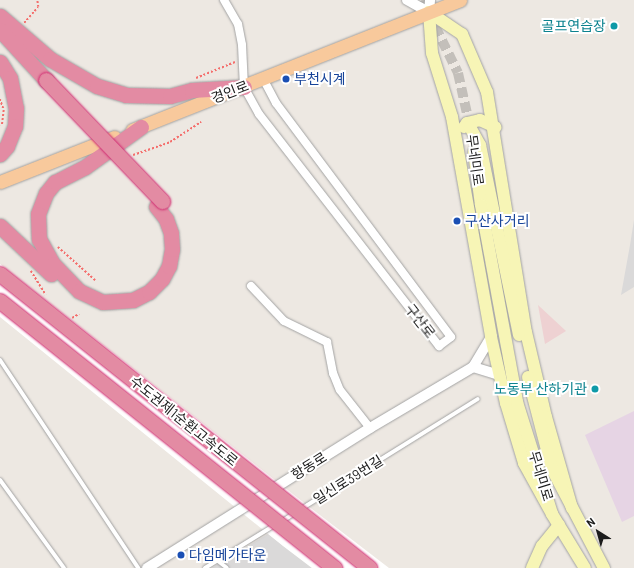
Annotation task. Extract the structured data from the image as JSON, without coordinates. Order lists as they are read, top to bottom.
{
  "streets": {
    "highway": ["수도권제1순환고속도로"],
    "main road": ["경인로", "무네미로"],
    "street": ["구산로", "항동로"],
    "lane": ["일신로39번길"]
  },
  "crossings": [
    ["경인로", "구산로"]
  ],
  "places": [
    "골프연습장",
    "부천시계",
    "구산사거리",
    "노동부 산하기관",
    "다임메가타운"
  ],
  "north": "top left"
}
